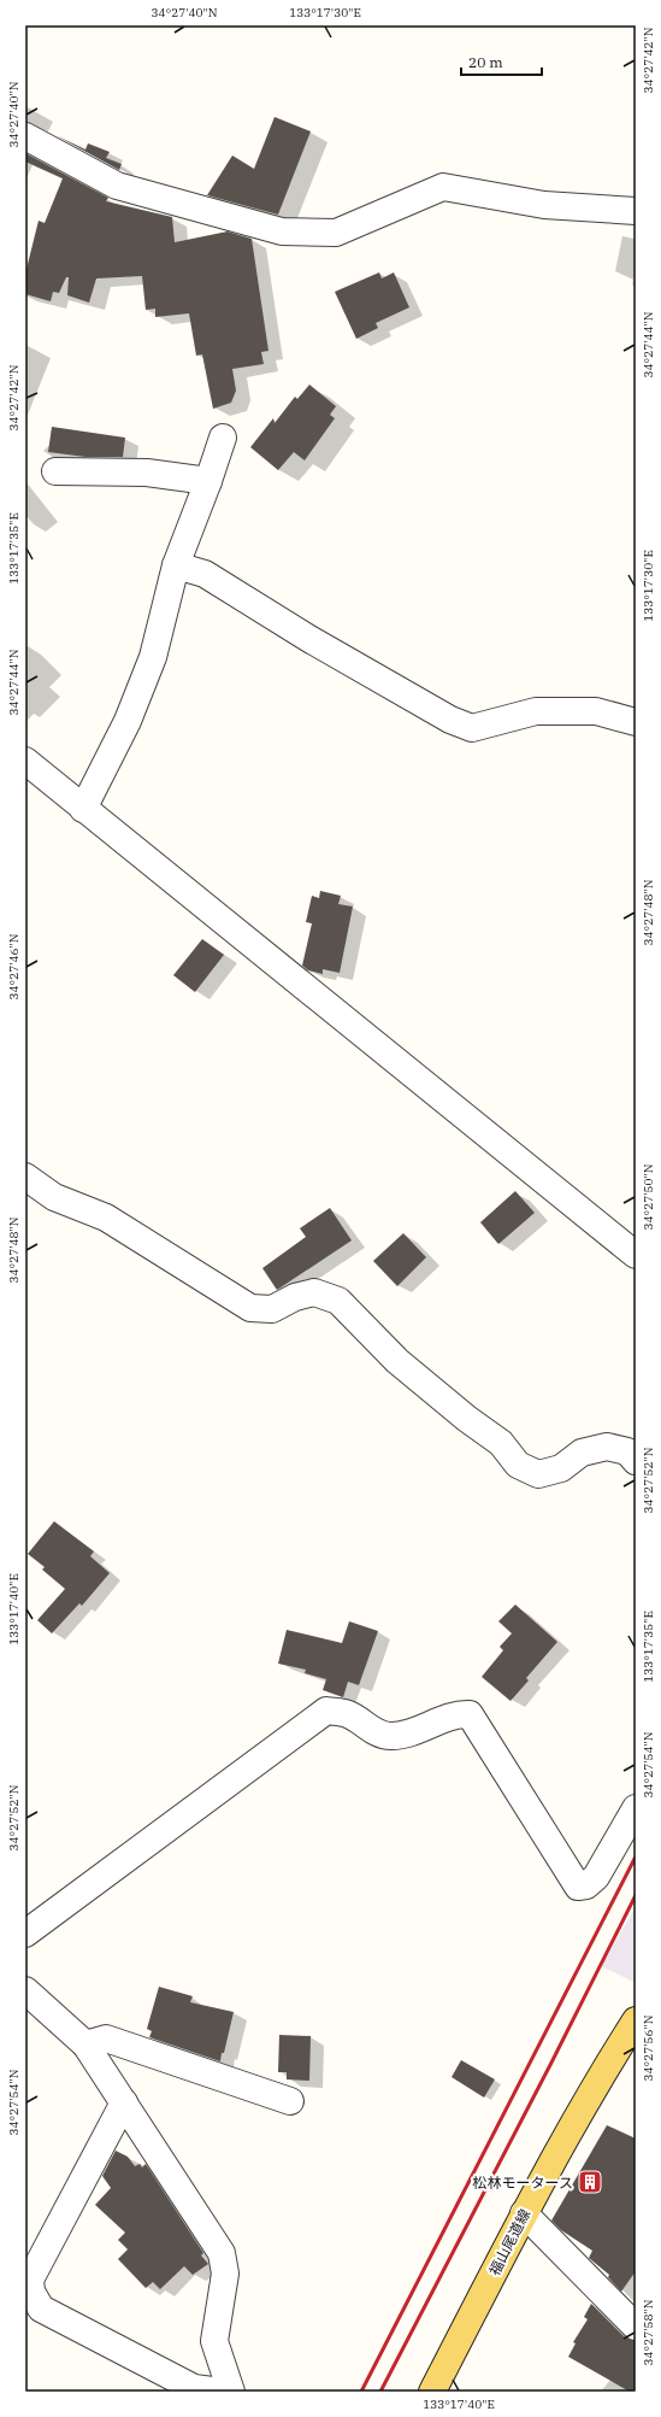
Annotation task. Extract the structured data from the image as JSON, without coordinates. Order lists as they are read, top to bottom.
{
  "streets": {
    "main road": ["福山尾道線"]
  },
  "places": {
    "building": ["松林モータース"]
  },
  "scale_bar": "20 m",
  "coordinates": [
    "34°27'40\"N",
    "133°17'30\"E",
    "34°27'42\"N",
    "34°27'44\"N",
    "133°17'35\"E",
    "34°27'48\"N",
    "34°27'46\"N",
    "34°27'50\"N",
    "34°27'52\"N",
    "133°17'40\"E",
    "34°27'54\"N",
    "34°27'56\"N",
    "34°27'58\"N"
  ]
}
